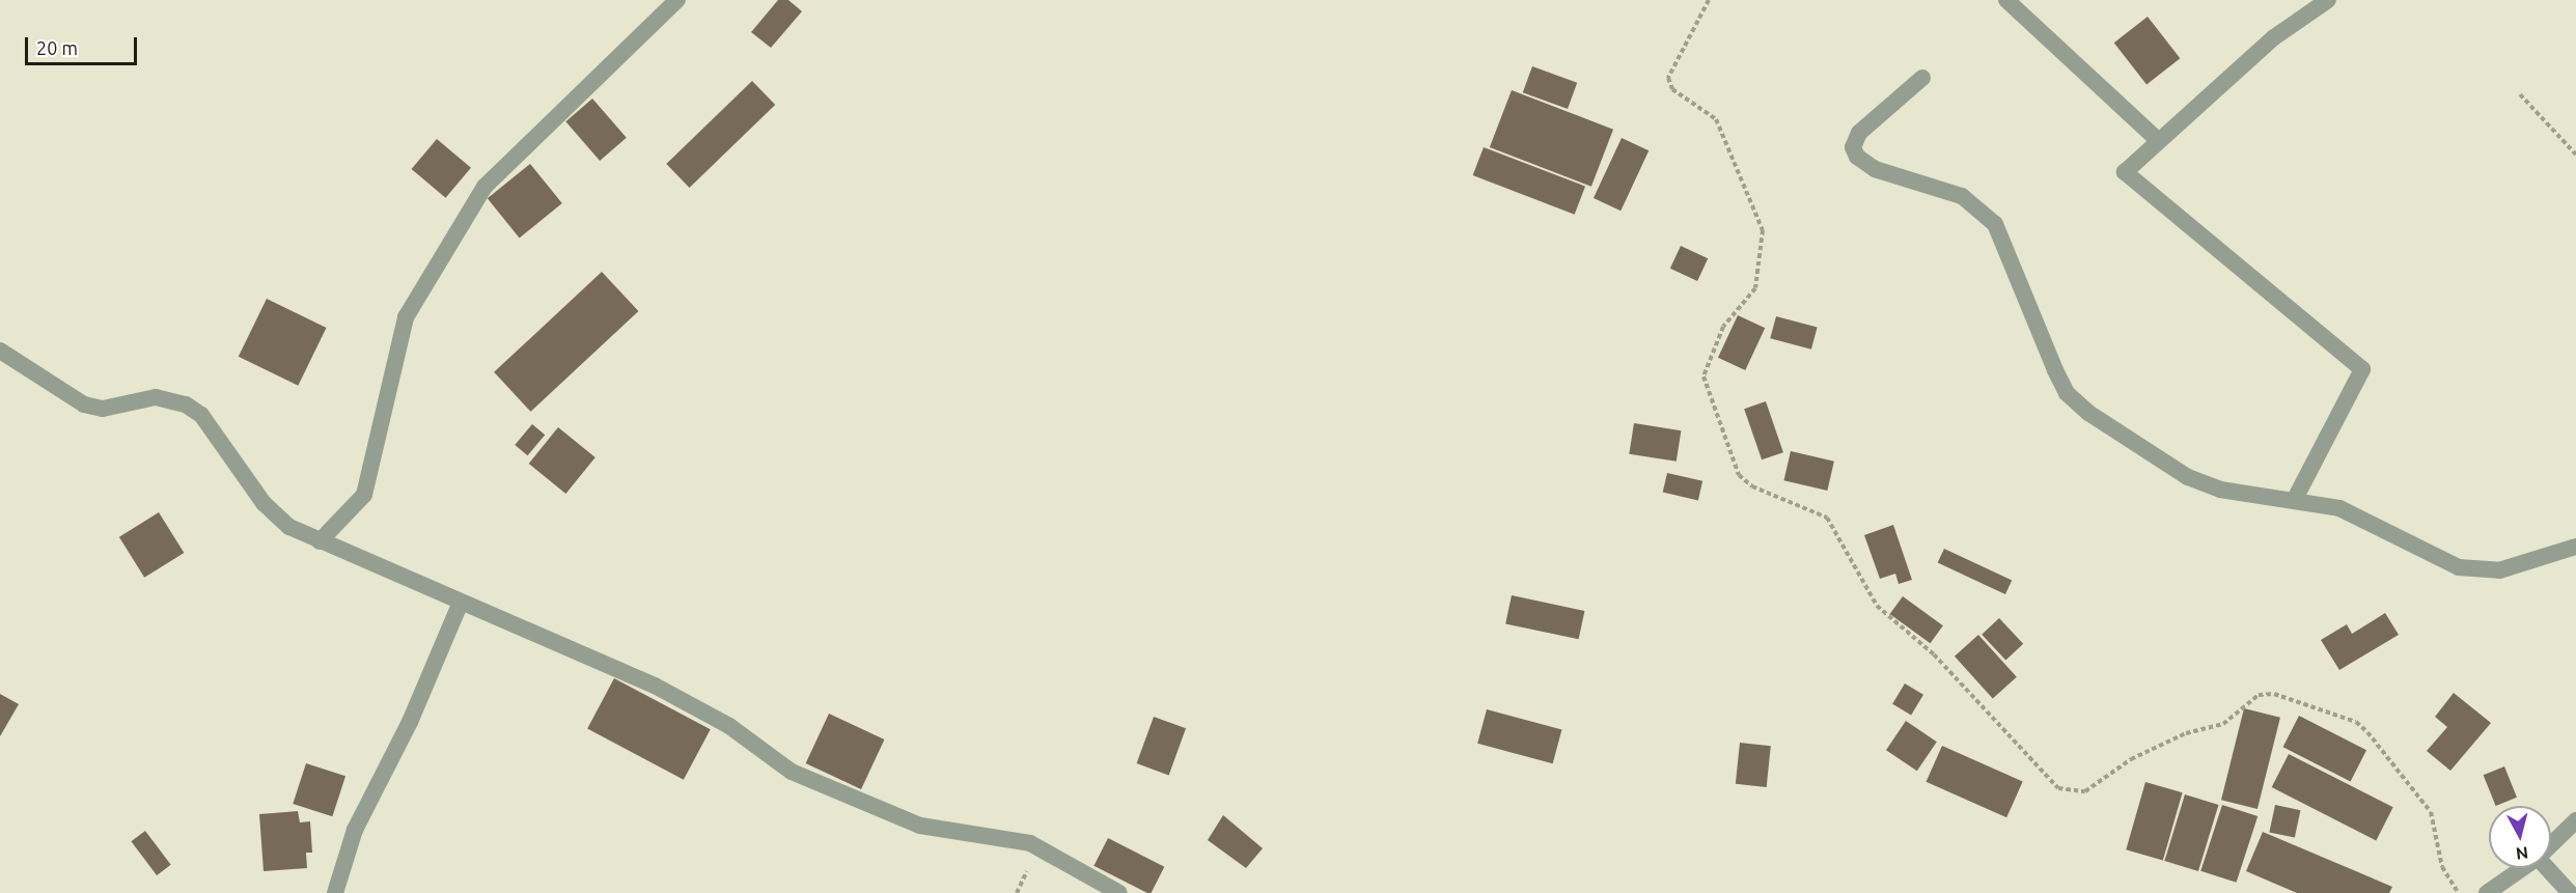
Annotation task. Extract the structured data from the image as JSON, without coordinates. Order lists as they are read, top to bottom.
{
  "scale_bar": "20 m",
  "north": "bottom"
}
